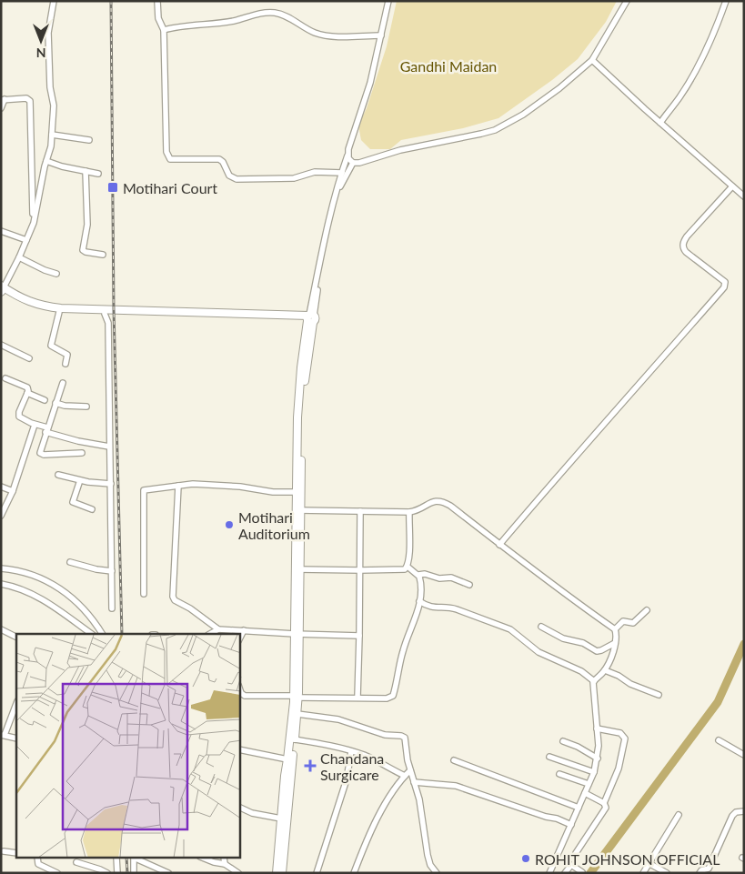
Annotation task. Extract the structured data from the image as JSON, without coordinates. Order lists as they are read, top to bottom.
{
  "parks": ["Gandhi Maidan"],
  "places": {
    "transit": ["Motihari Court"],
    "other": ["Motihari Auditorium", "ROHIT JOHNSON OFFICIAL"],
    "health": ["Chandana Surgicare"]
  },
  "north": "bottom"
}
